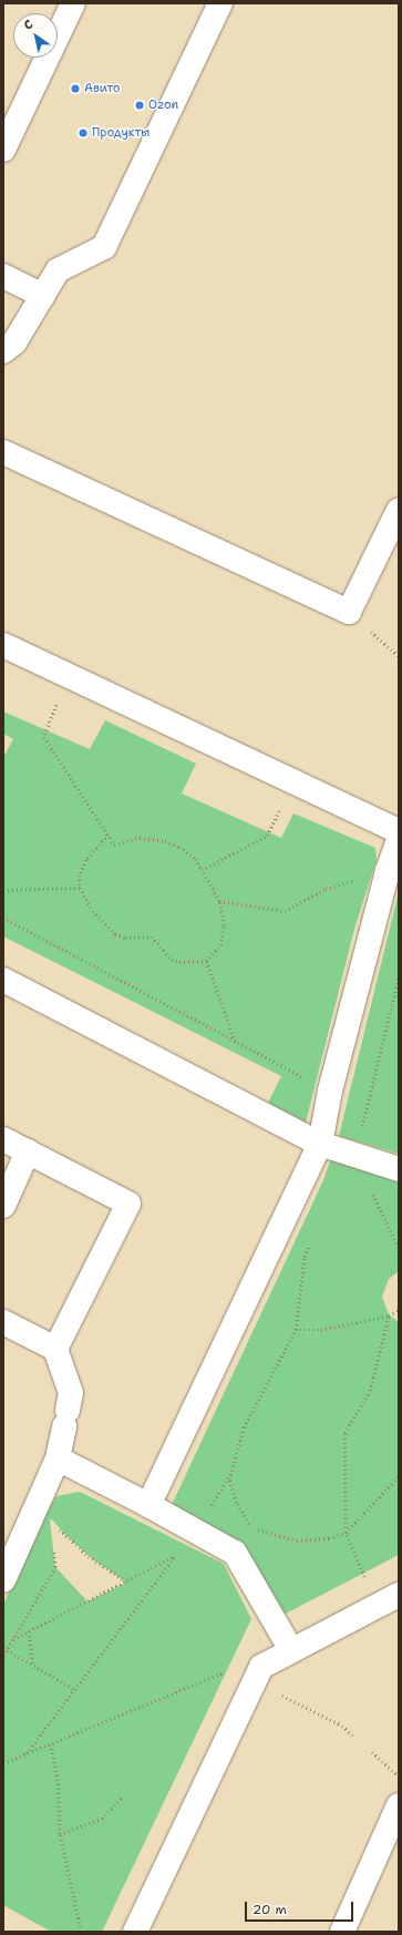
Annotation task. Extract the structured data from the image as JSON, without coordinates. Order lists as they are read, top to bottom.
{
  "places": ["Авито", "Ozon", "Продукты"],
  "scale_bar": "20 m",
  "north": "top left"
}
